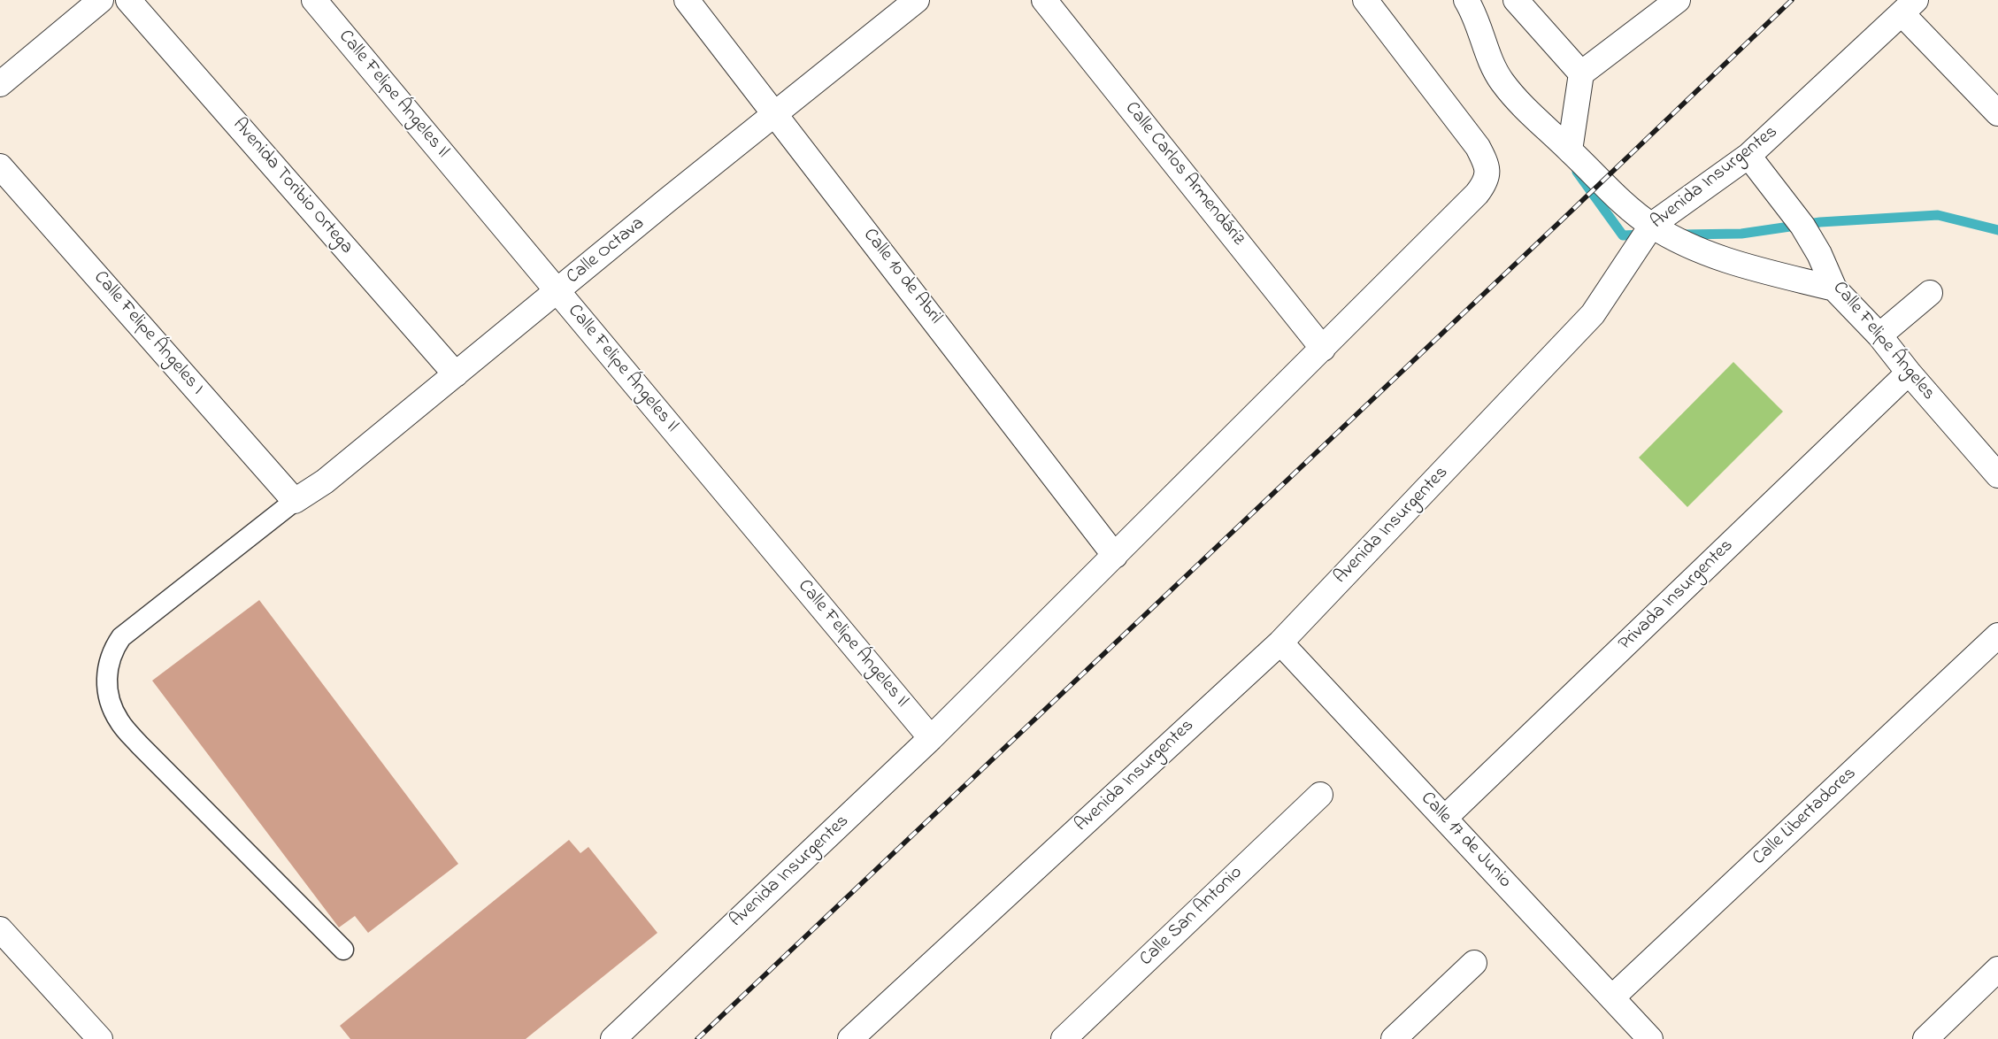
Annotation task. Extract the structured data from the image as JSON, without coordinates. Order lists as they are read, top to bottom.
{
  "streets": {
    "street": [
      "Calle Felipe Ángeles Il",
      "Calle Carlos Armendáriz",
      "Avenida Insurgentes",
      "Avenida Toribio Ortega",
      "Calle Octava",
      "Calle 10 de Abril",
      "Calle Felipe Ángeles I",
      "Calle Felipe Ángeles",
      "Privada Insurgentes",
      "Calle Libertadores",
      "Calle 17 de Junio",
      "Calle San Antonio"
    ]
  },
  "crossings": [
    ["Calle Felipe Ángeles Il", "Avenida Insurgentes"],
    ["Calle Felipe Ángeles Il", "Calle Octava"],
    ["Calle Carlos Armendáriz", "Avenida Insurgentes"],
    ["Avenida Insurgentes", "Calle 10 de Abril"],
    ["Avenida Insurgentes", "Calle Felipe Ángeles"],
    ["Avenida Insurgentes", "Calle 17 de Junio"],
    ["Avenida Toribio Ortega", "Calle Octava"],
    ["Calle Octava", "Calle 10 de Abril"],
    ["Calle Octava", "Calle Felipe Ángeles I"],
    ["Calle Felipe Ángeles", "Privada Insurgentes"],
    ["Privada Insurgentes", "Calle 17 de Junio"],
    ["Calle Libertadores", "Calle 17 de Junio"]
  ]
}
